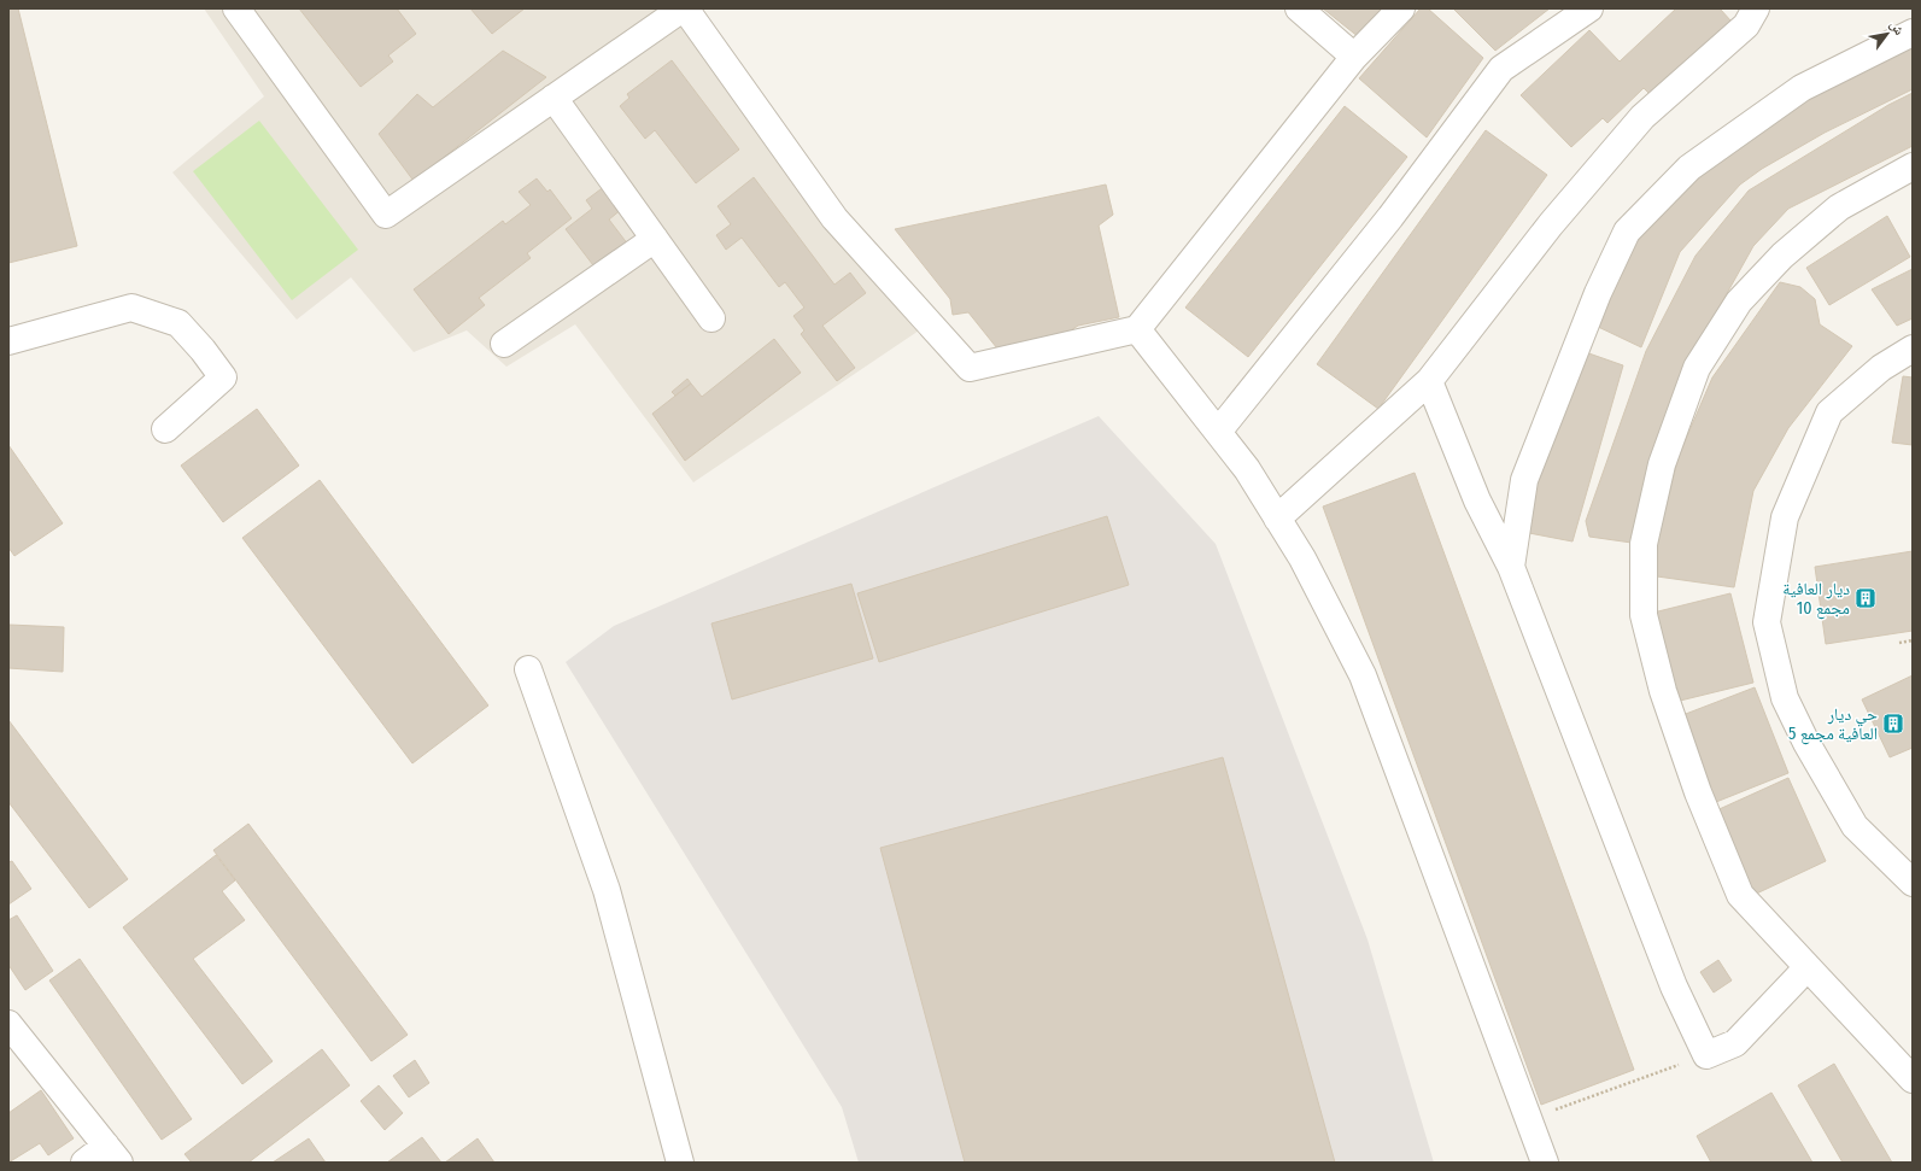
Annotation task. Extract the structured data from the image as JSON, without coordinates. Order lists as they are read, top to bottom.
{
  "places": {
    "building": ["ديار العافية مجمع 10", "حي ديار العافية مجمع 5"]
  },
  "north": "top right"
}
